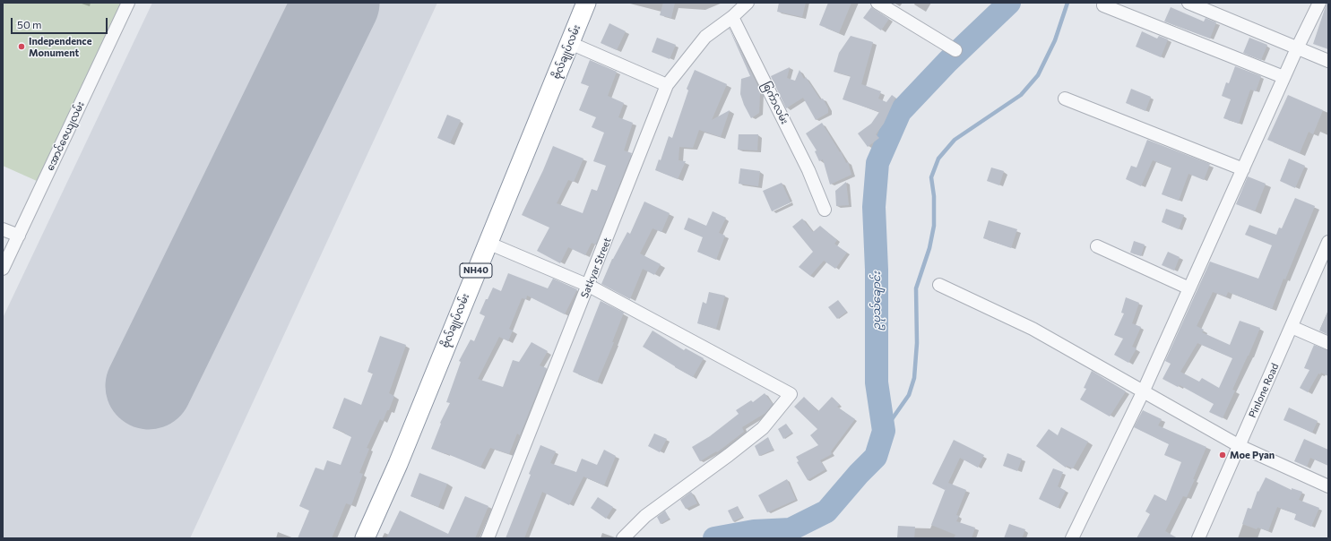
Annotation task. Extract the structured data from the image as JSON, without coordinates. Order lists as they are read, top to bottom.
{
  "streets": {
    "highway": ["ဗိုလ်ချုပ်လမ်း", "NH40"],
    "street": [
      "စြက်ာလမ်း",
      "အောင်ဇေယျလမ်း",
      "Satkyar Street",
      "Pinlone Road"
    ]
  },
  "crossings": [
    ["စြက်ာလမ်း", "Satkyar Street"]
  ],
  "water": ["ဥပုသ်ချောင်း"],
  "places": ["Independence Monument", "Moe Pyan"],
  "scale_bar": "50 m"
}
